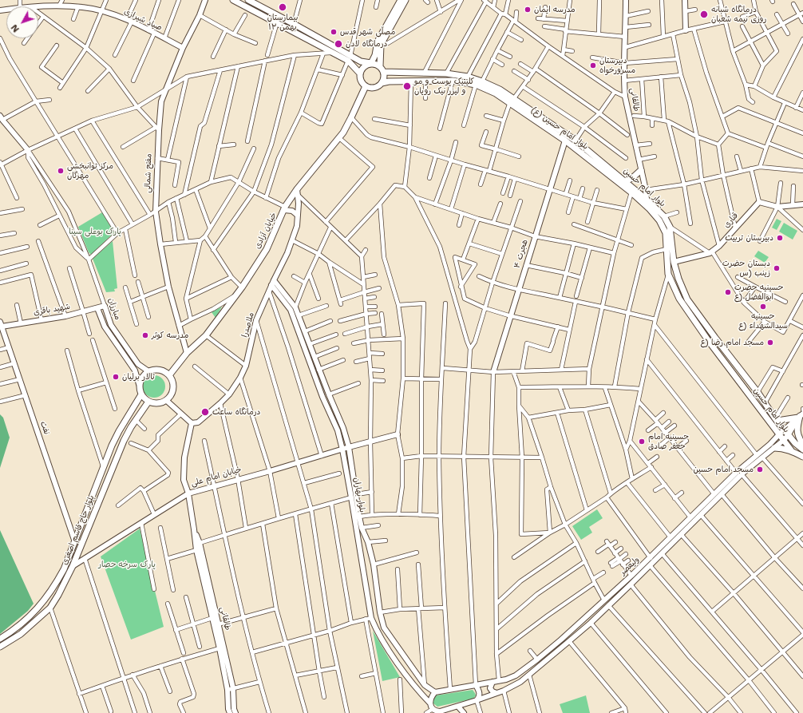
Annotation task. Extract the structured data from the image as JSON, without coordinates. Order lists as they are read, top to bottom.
{
  "streets": {
    "main road": [
      "بلوار امام حسین (ع)",
      "بلوار امام حسین",
      "خیابان آزادی",
      "بلوار حاج قاسم اصغری"
    ],
    "street": [
      "صیاد شیرازی",
      "طالقانی",
      "مفتح شمالی",
      "قناری",
      "هجرت ۴",
      "مبارزان",
      "شهید باقری",
      "ملاصدرا",
      "نفت",
      "خیابان امام علی",
      "بلوار بهاران",
      "ولیعصر"
    ]
  },
  "crossings": [
    ["صیاد شیرازی", "مفتح شمالی"],
    ["طالقانی", "بلوار امام حسین"],
    ["طالقانی", "ملاصدرا"],
    ["طالقانی", "خیابان امام علی"],
    ["بلوار امام حسین (ع)", "بلوار امام حسین"],
    ["بلوار امام حسین (ع)", "خیابان آزادی"],
    ["بلوار امام حسین (ع)", "هجرت ۴"],
    ["مفتح شمالی", "خیابان آزادی"],
    ["بلوار امام حسین", "قناری"],
    ["بلوار امام حسین", "خیابان آزادی"],
    ["بلوار امام حسین", "ولیعصر"],
    ["خیابان آزادی", "مبارزان"],
    ["خیابان آزادی", "ملاصدرا"],
    ["خیابان آزادی", "بلوار حاج قاسم اصغری"],
    ["مبارزان", "شهید باقری"],
    ["مبارزان", "بلوار حاج قاسم اصغری"],
    ["شهید باقری", "نفت"],
    ["ملاصدرا", "بلوار بهاران"],
    ["نفت", "بلوار حاج قاسم اصغری"],
    ["خیابان امام علی", "بلوار بهاران"],
    ["خیابان امام علی", "بلوار حاج قاسم اصغری"],
    ["بلوار بهاران", "ولیعصر"]
  ],
  "parks": ["پارک بوعلی سینا", "پارک سرخه حصار"],
  "places": [
    "بیمارستان ۱۲ بهمن",
    "مدرسه ایمان",
    "درمانگاه شبانه روزی نیمه شعبان",
    "مصلّی شهر قدس",
    "درمانگاه لادن",
    "دبیرستان مسرورخواه",
    "کلینیک پوست و مو و لیزر نیک رویان",
    "مرکز توانبخشی مهرگان",
    "دبیرستان تربیت",
    "دبستان حضرت زینب (س",
    "حسینیه حضرت ابوالفضل (ع",
    "حسینیه سیدالشهداء (ع",
    "مدرسه کوثر",
    "مسجد امام رضا (ع",
    "تالار برلیان",
    "درمانگاه ساعت",
    "حسینیه امام جعفر صادق",
    "مسجد امام حسین"
  ],
  "north": "bottom left"
}
